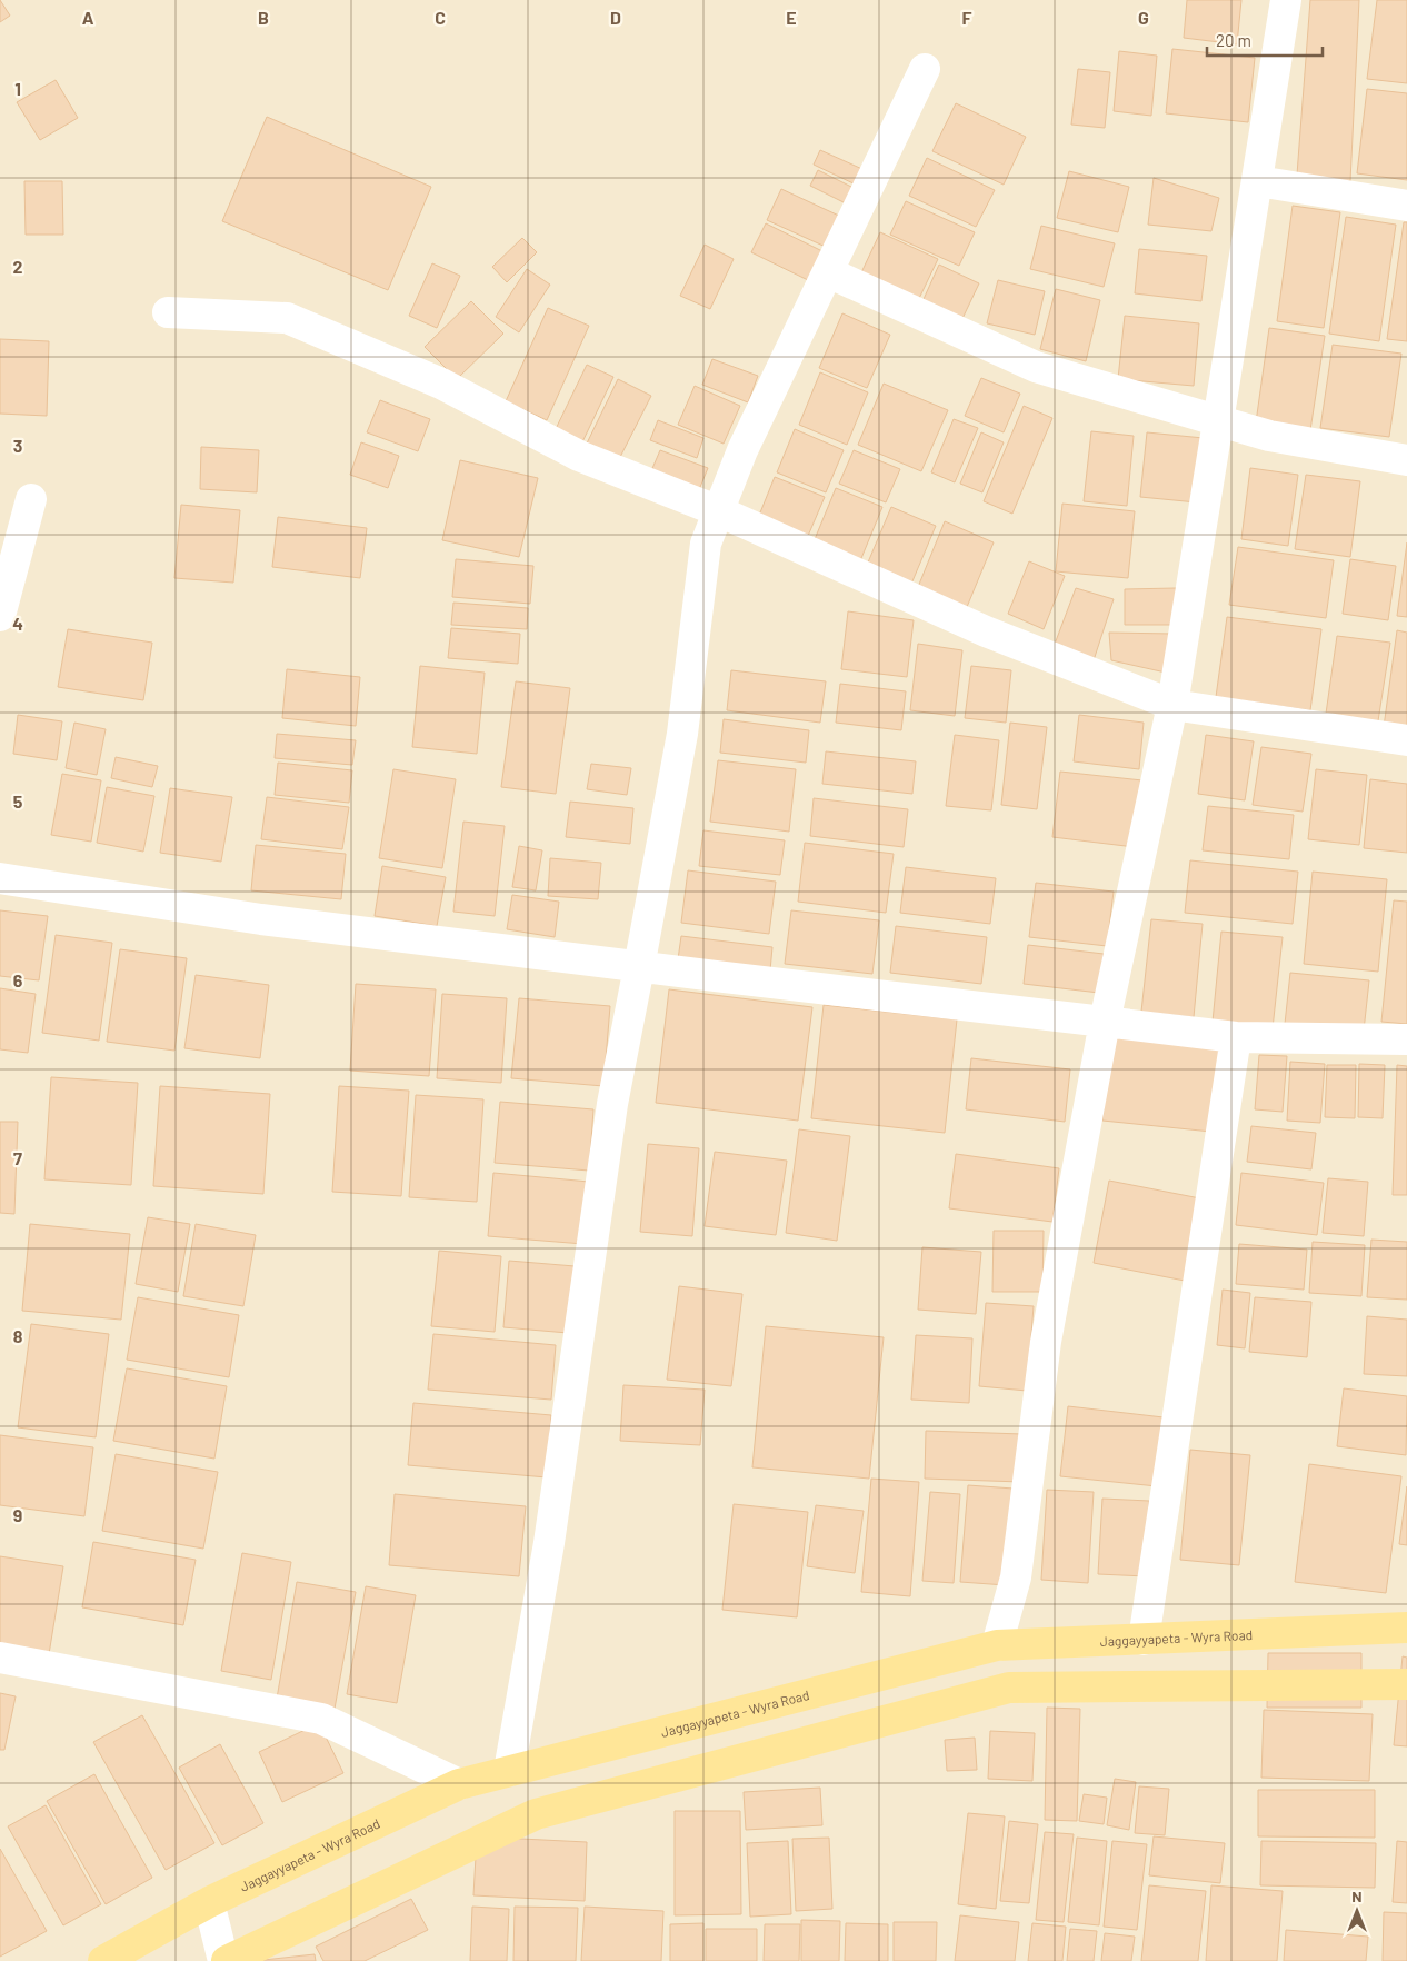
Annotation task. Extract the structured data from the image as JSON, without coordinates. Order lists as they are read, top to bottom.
{
  "streets": {
    "main road": ["Jaggayyapeta - Wyra Road"]
  },
  "scale_bar": "20 m",
  "north": "top",
  "grid": {
    "columns": [
      "A",
      "B",
      "C",
      "D",
      "E",
      "F",
      "G"
    ],
    "rows": [
      "1",
      "2",
      "3",
      "4",
      "5",
      "6",
      "7",
      "8",
      "9"
    ]
  }
}
